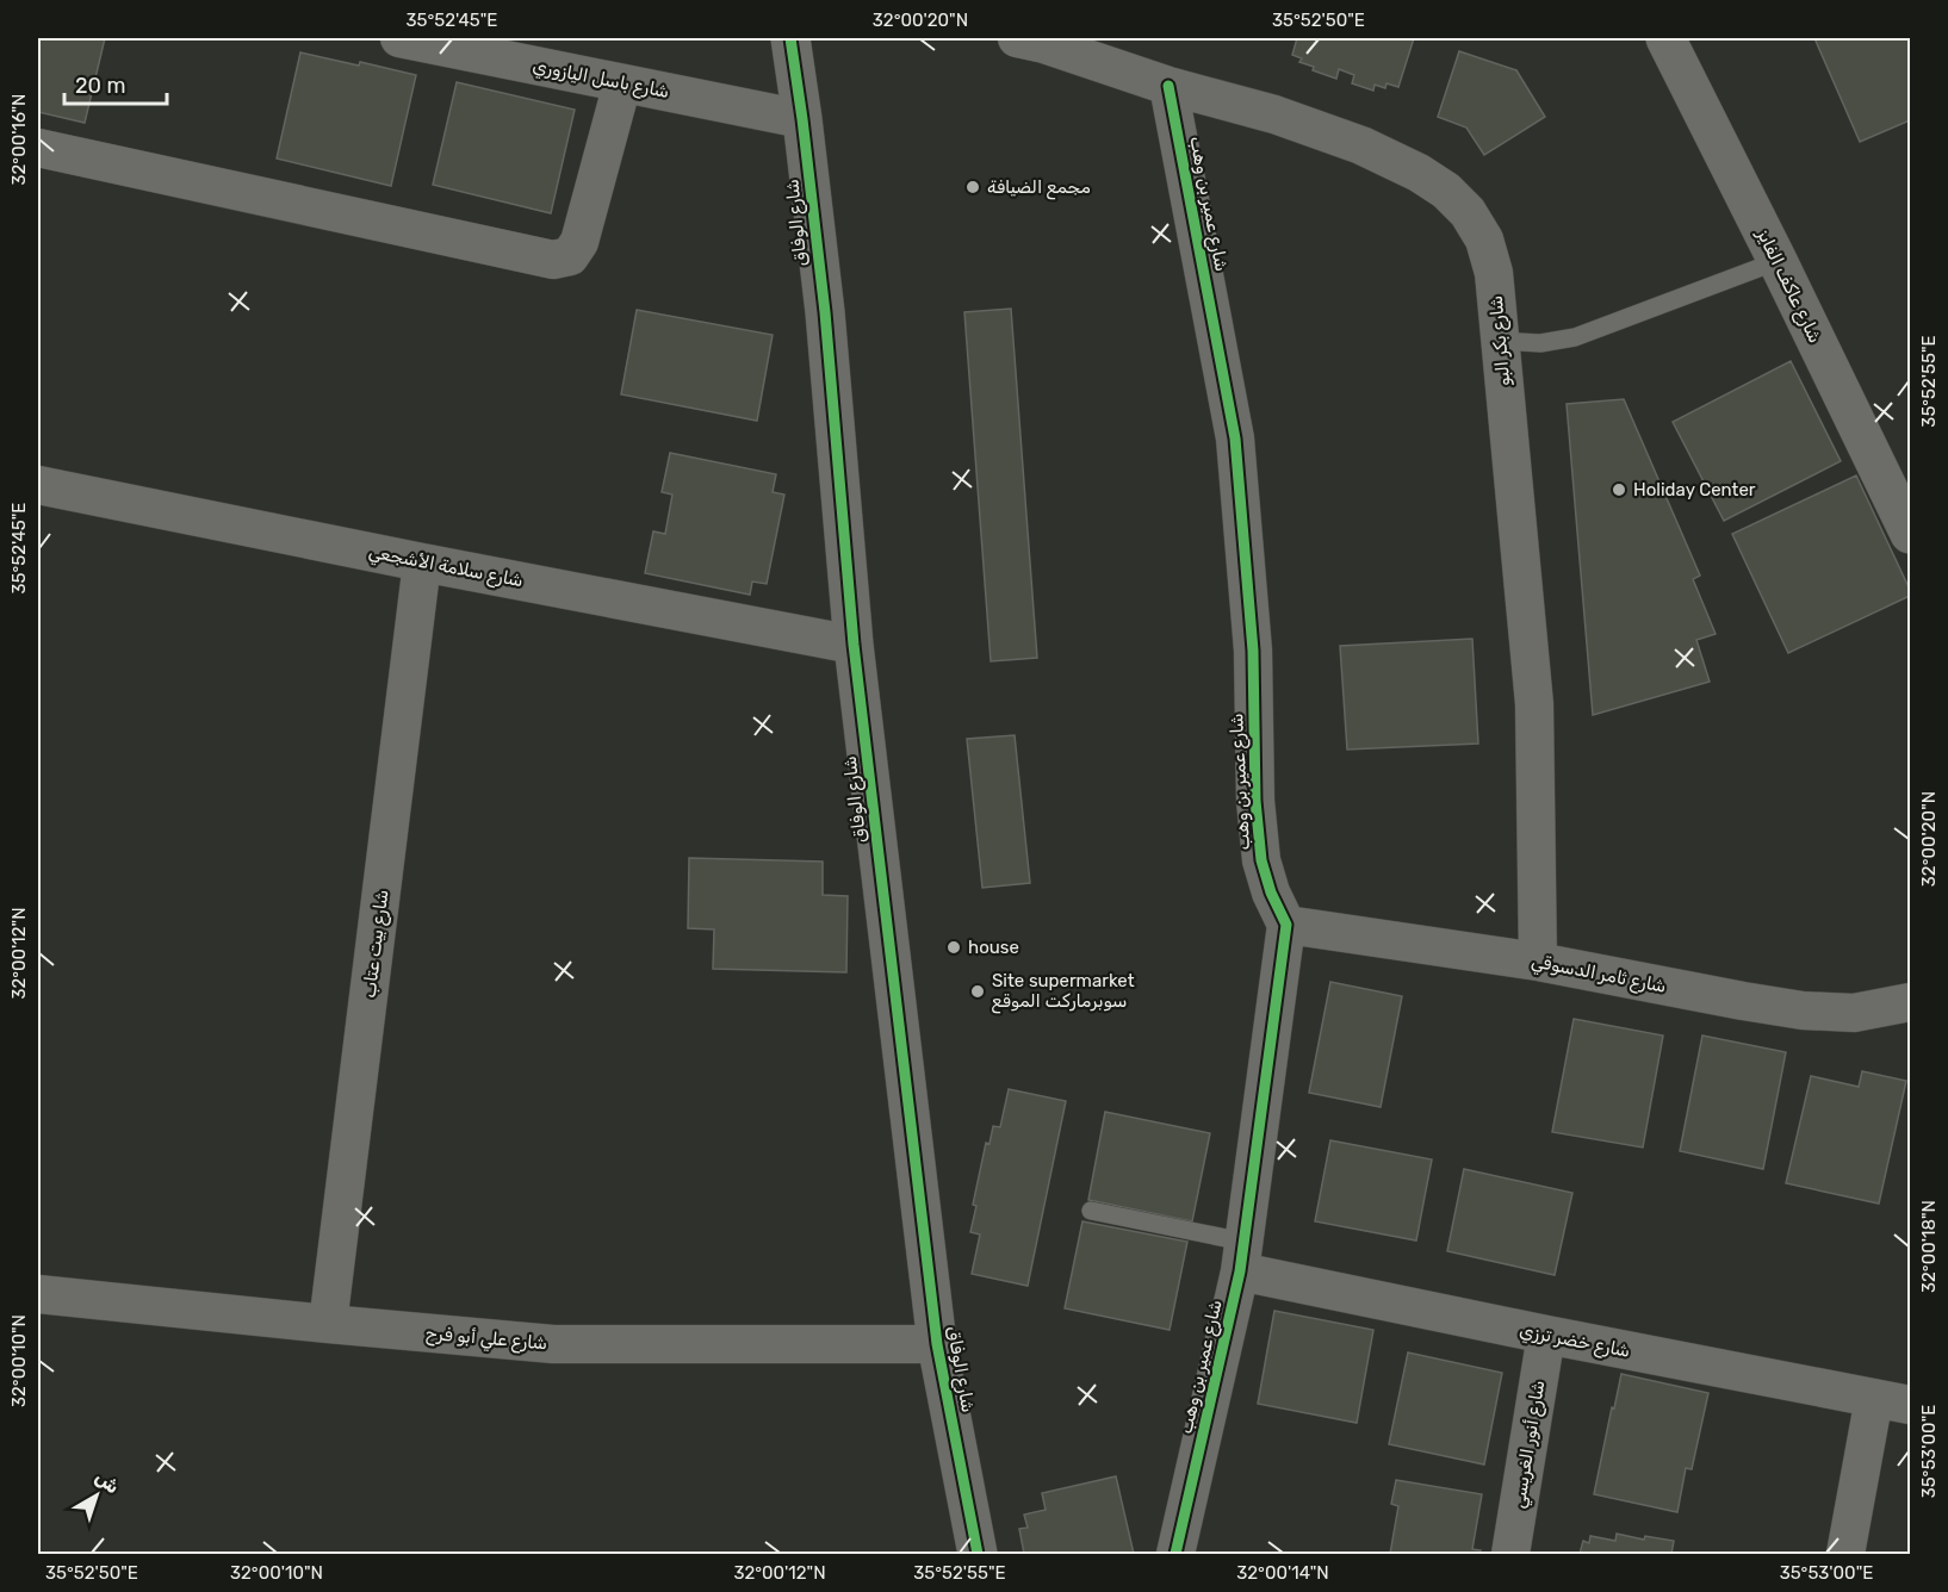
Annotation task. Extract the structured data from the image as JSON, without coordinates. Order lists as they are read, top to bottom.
{
  "streets": {
    "street": [
      "شارع باسل اليازوري",
      "شارع عمير بن وهب",
      "شارع الوفاق",
      "شارع عاكف الفايز",
      "شارع بكر البو",
      "شارع سلامة الأشجعي",
      "شارع بيت عتاب",
      "شارع ثامر الدسوقي",
      "شارع علي أبو فرح",
      "شارع خضر ترزي",
      "شارع أنور الغريسي"
    ]
  },
  "crossings": [
    ["شارع باسل اليازوري", "شارع الوفاق"],
    ["شارع عمير بن وهب", "شارع بكر البو"],
    ["شارع عمير بن وهب", "شارع ثامر الدسوقي"],
    ["شارع عمير بن وهب", "شارع خضر ترزي"],
    ["شارع الوفاق", "شارع سلامة الأشجعي"],
    ["شارع الوفاق", "شارع علي أبو فرح"],
    ["شارع بكر البو", "شارع ثامر الدسوقي"],
    ["شارع سلامة الأشجعي", "شارع بيت عتاب"],
    ["شارع بيت عتاب", "شارع علي أبو فرح"],
    ["شارع خضر ترزي", "شارع أنور الغريسي"]
  ],
  "places": [
    "مجمع الضيافة",
    "Holiday Center",
    "house",
    "Site supermarket سوبرماركت الموقع"
  ],
  "scale_bar": "20 m",
  "north": "top right",
  "coordinates": [
    "35°52'45\"E",
    "32°00'20\"N",
    "35°52'50\"E",
    "32°00'16\"N",
    "35°52'55\"E",
    "32°00'12\"N",
    "32°00'18\"N",
    "32°00'10\"N",
    "35°53'00\"E",
    "32°00'14\"N"
  ]
}
